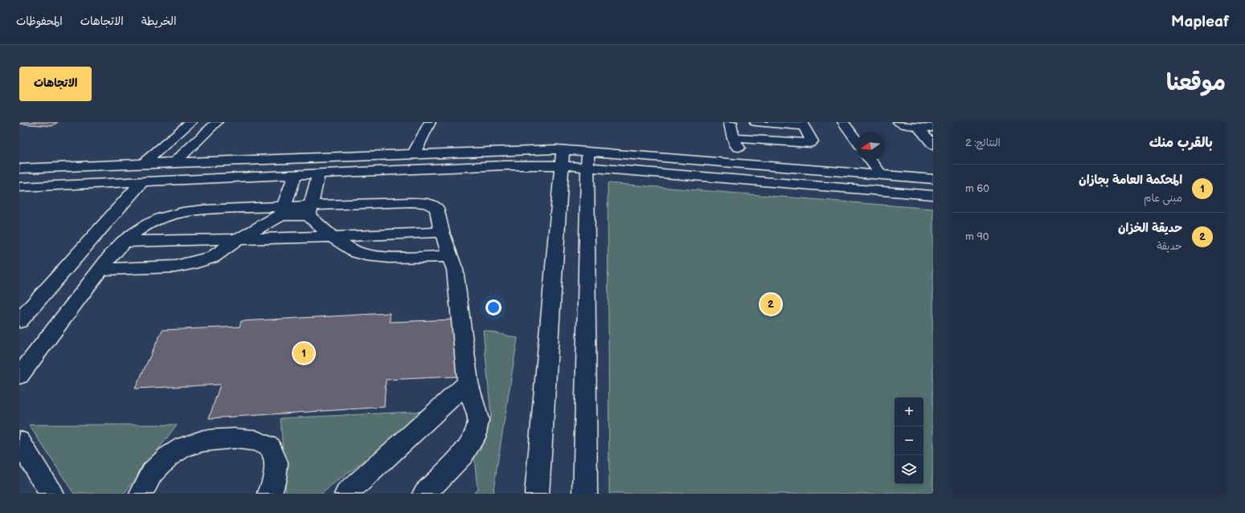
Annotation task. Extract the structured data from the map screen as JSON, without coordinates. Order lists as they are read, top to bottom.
{
  "north": "left",
  "page": {
    "header": "Mapleaf",
    "nav": ["الخريطة", "الاتجاهات", "المحفوظات"],
    "title": "موقعنا",
    "buttons": "الاتجاهات",
    "heading": ["بالقرب منك", "النتائج: 2"],
    "list": [
      {
        "mark": "1",
        "name": "المحكمة العامة بجازان",
        "note": "مبنى عام",
        "value": "60 m"
      },
      {
        "mark": "2",
        "name": "حديقة الخزان",
        "note": "حديقة",
        "value": "90 m"
      }
    ],
    "pins": ["2", "1"],
    "map_buttons": ["+", "−"]
  }
}
